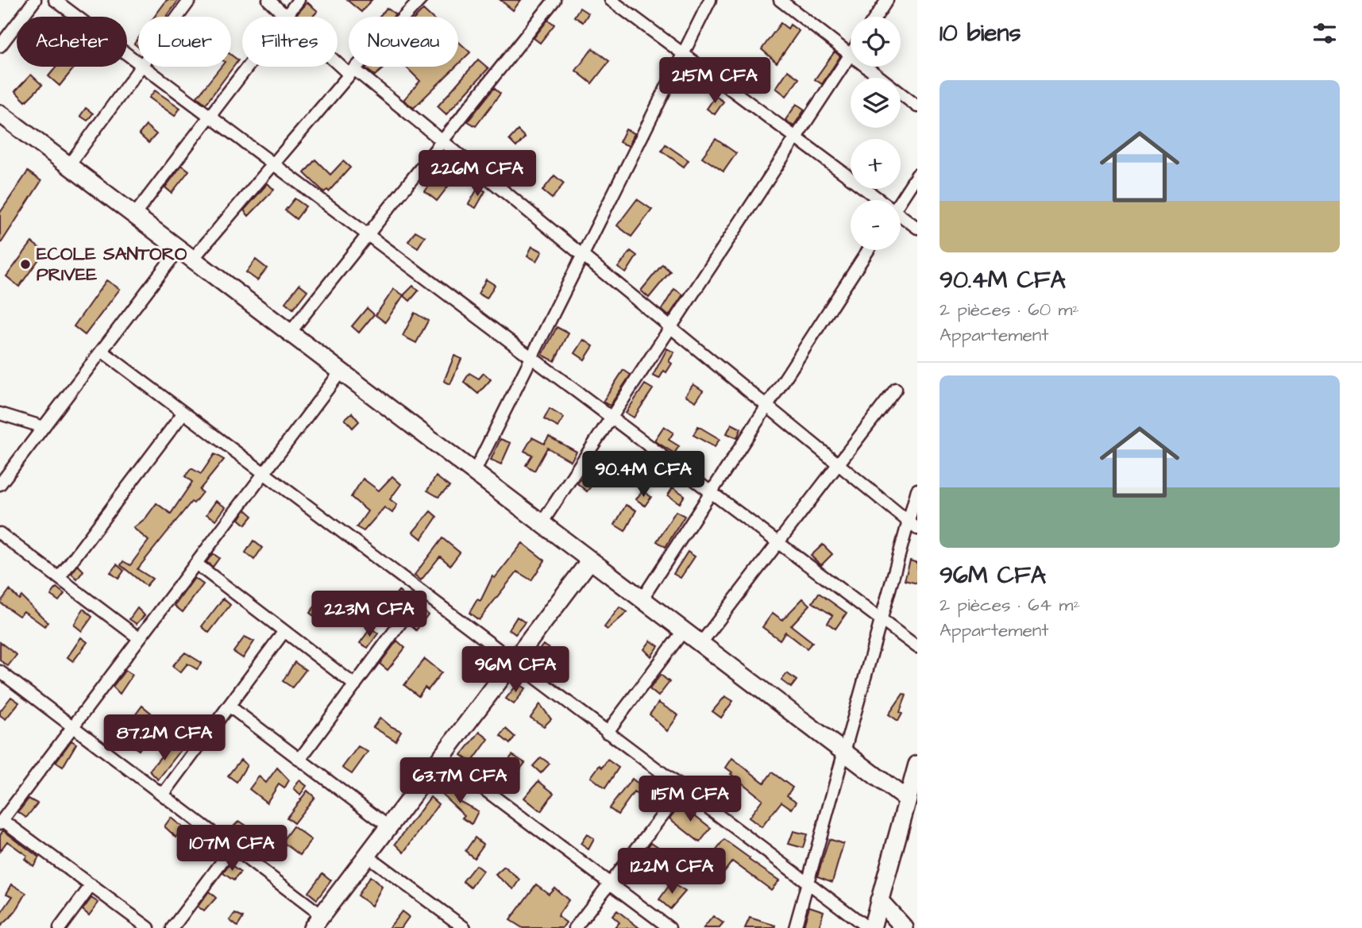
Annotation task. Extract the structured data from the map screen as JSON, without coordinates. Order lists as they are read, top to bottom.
{
  "places": ["ECOLE SANTORO PRIVEE"],
  "page": {
    "heading": "10 biens",
    "map_buttons": ["+", "−"],
    "chip": [
      "Acheter",
      "Louer",
      "Filtres",
      "Nouveau"
    ],
    "price": [
      "215M CFA",
      "226M CFA",
      "90.4M CFA",
      "223M CFA",
      "96M CFA",
      "87.2M CFA",
      "63.7M CFA",
      "115M CFA",
      "107M CFA",
      "122M CFA"
    ],
    "list": [
      {
        "name": "90.4M CFA",
        "note": "2 pièces · 60 m² · Appartement"
      },
      {
        "name": "96M CFA",
        "note": "2 pièces · 64 m² · Appartement"
      }
    ]
  }
}
